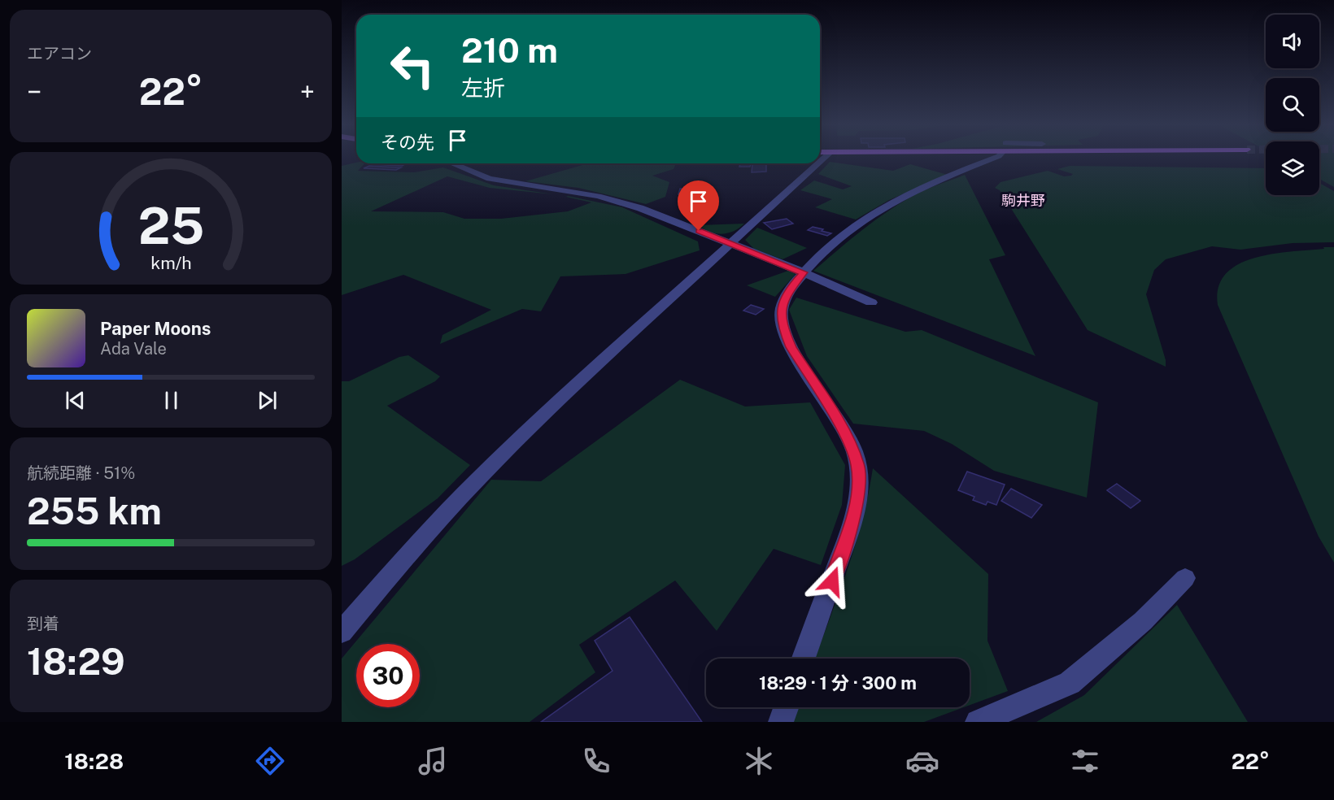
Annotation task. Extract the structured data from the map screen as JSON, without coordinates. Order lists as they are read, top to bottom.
{
  "districts": ["駒井野"],
  "page": {
    "tile": [
      "エアコン",
      ["航続距離 · 51%", "255 km"],
      ["到着", "18:29"]
    ],
    "turn": ["210 m", "左折"],
    "heat": ["−", "22°", "+"],
    "then": "その先",
    "song": ["Paper Moons", "Ada Vale"],
    "limit": "30",
    "trip": "18:29 · 1 分 · 300 m",
    "tabs": ["18:28", "22°"],
    "gauge": ["25", "km/h"]
  }
}
